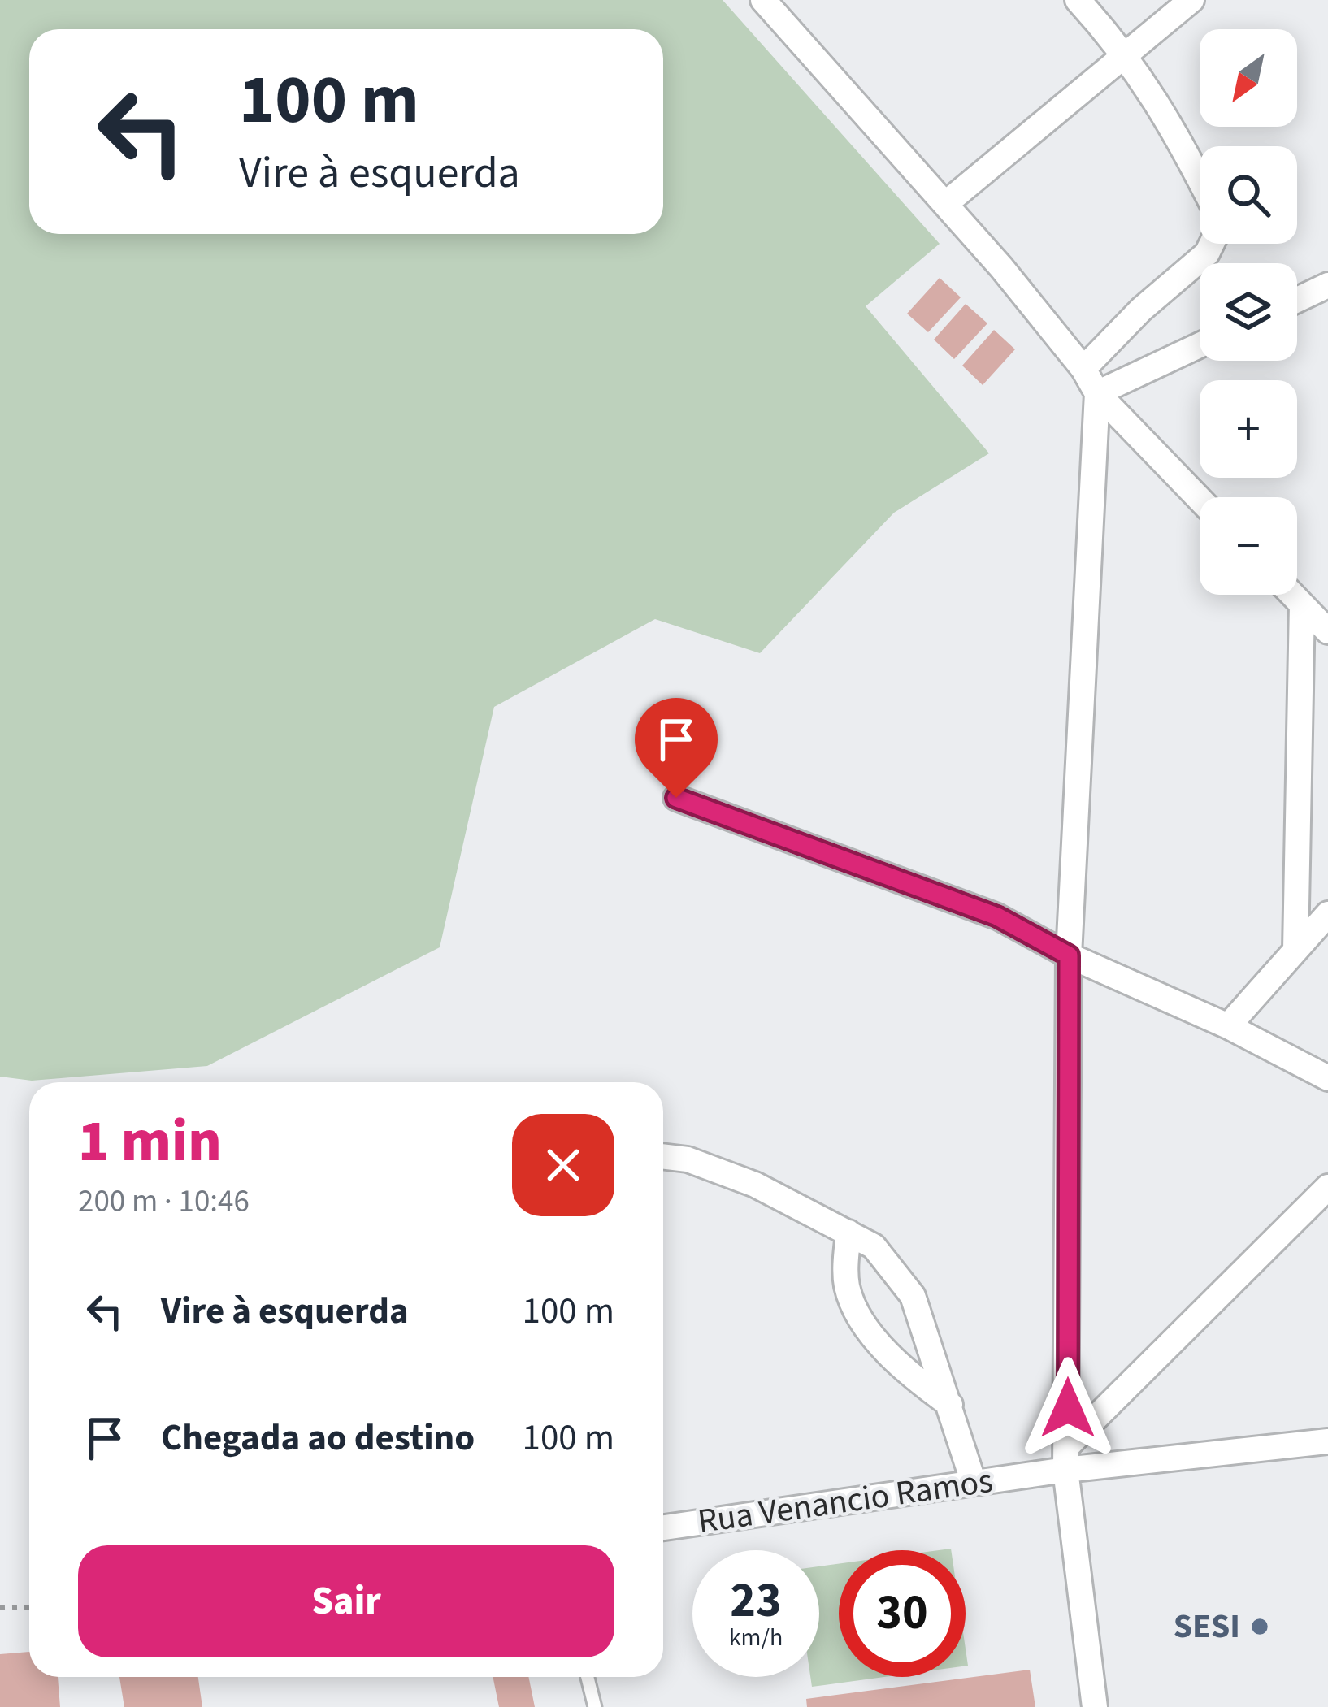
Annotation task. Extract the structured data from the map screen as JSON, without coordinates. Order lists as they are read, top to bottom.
{
  "streets": {
    "street": ["Rua Venancio Ramos"]
  },
  "places": ["SESI"],
  "north": "bottom left",
  "page": {
    "map_buttons": ["+", "−"],
    "turn": ["100 m", "Vire à esquerda"],
    "heading": ["1 min", "200 m · 10:46"],
    "list": [
      {
        "name": "Vire à esquerda",
        "value": "100 m"
      },
      {
        "name": "Chegada ao destino",
        "value": "100 m"
      }
    ],
    "buttons": "Sair",
    "speed": "23 km/h",
    "limit": "30"
  }
}
